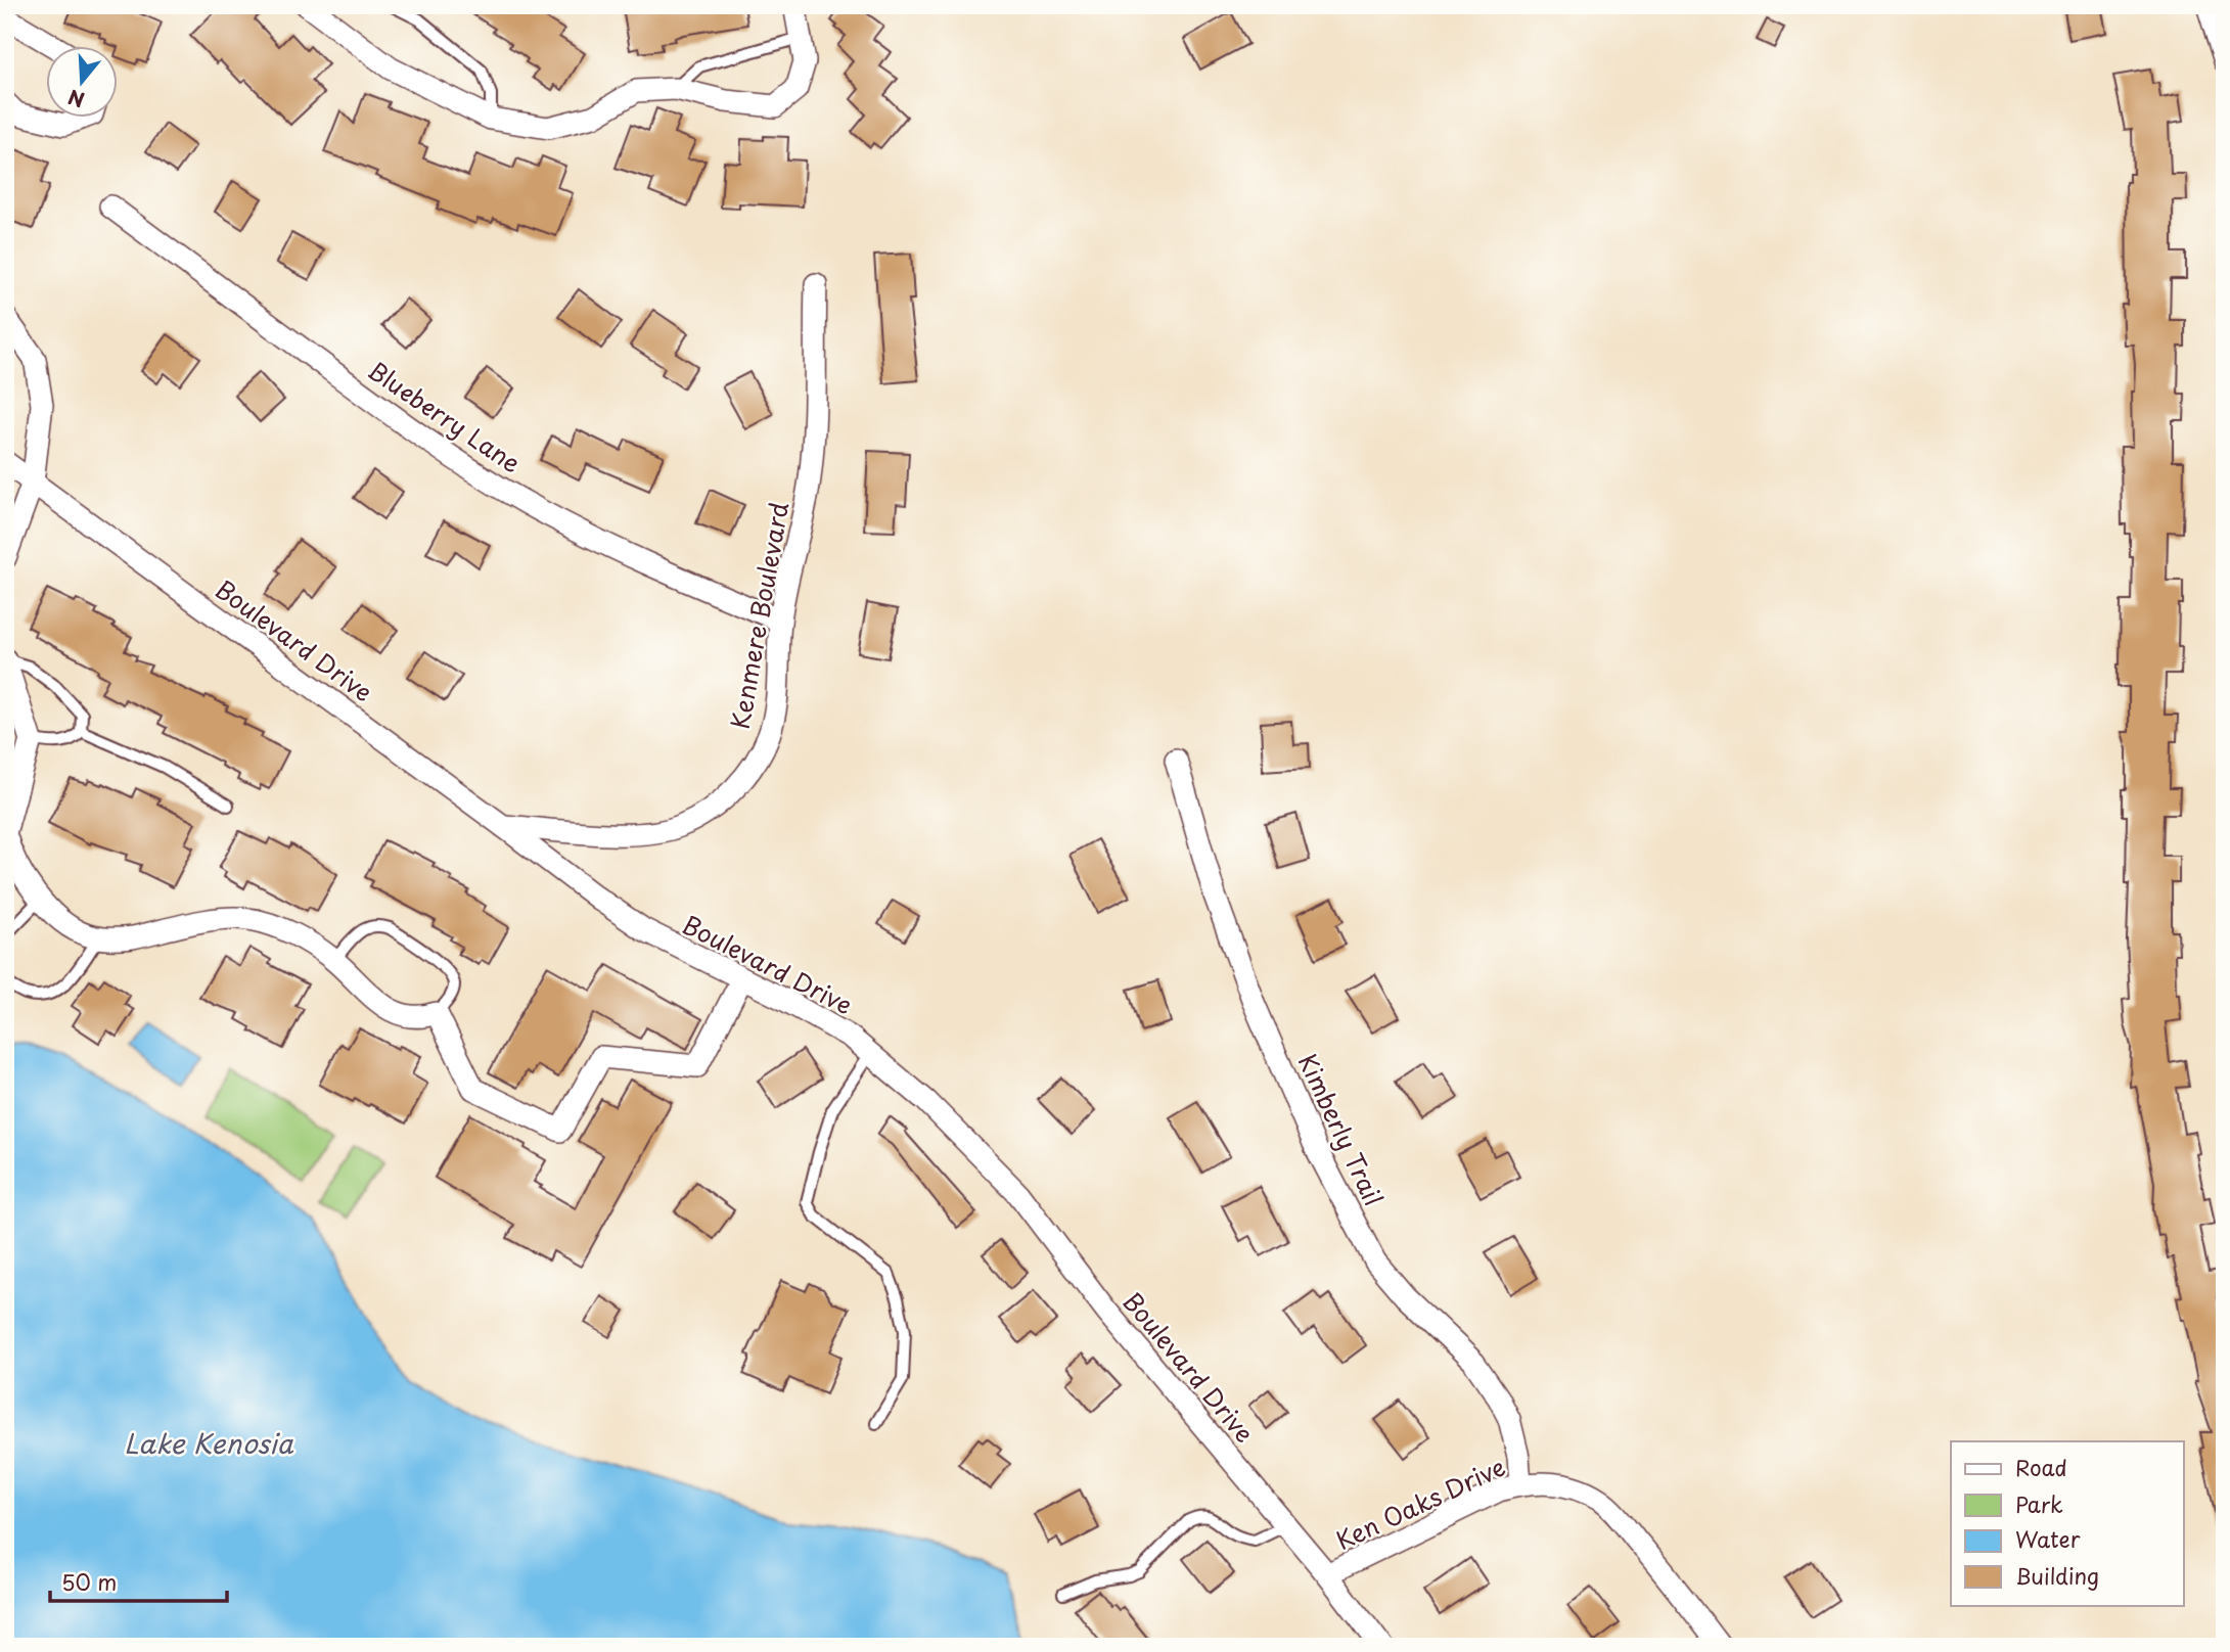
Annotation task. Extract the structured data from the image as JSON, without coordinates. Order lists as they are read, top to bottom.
{
  "streets": {
    "street": [
      "Blueberry Lane",
      "Kenmere Boulevard",
      "Boulevard Drive",
      "Kimberly Trail",
      "Ken Oaks Drive"
    ]
  },
  "crossings": [
    ["Blueberry Lane", "Kenmere Boulevard"],
    ["Kenmere Boulevard", "Boulevard Drive"],
    ["Boulevard Drive", "Ken Oaks Drive"],
    ["Kimberly Trail", "Ken Oaks Drive"]
  ],
  "water": ["Lake Kenosia"],
  "legend": [
    "Road",
    "Park",
    "Water",
    "Building"
  ],
  "scale_bar": "50 m",
  "north": "bottom"
}
